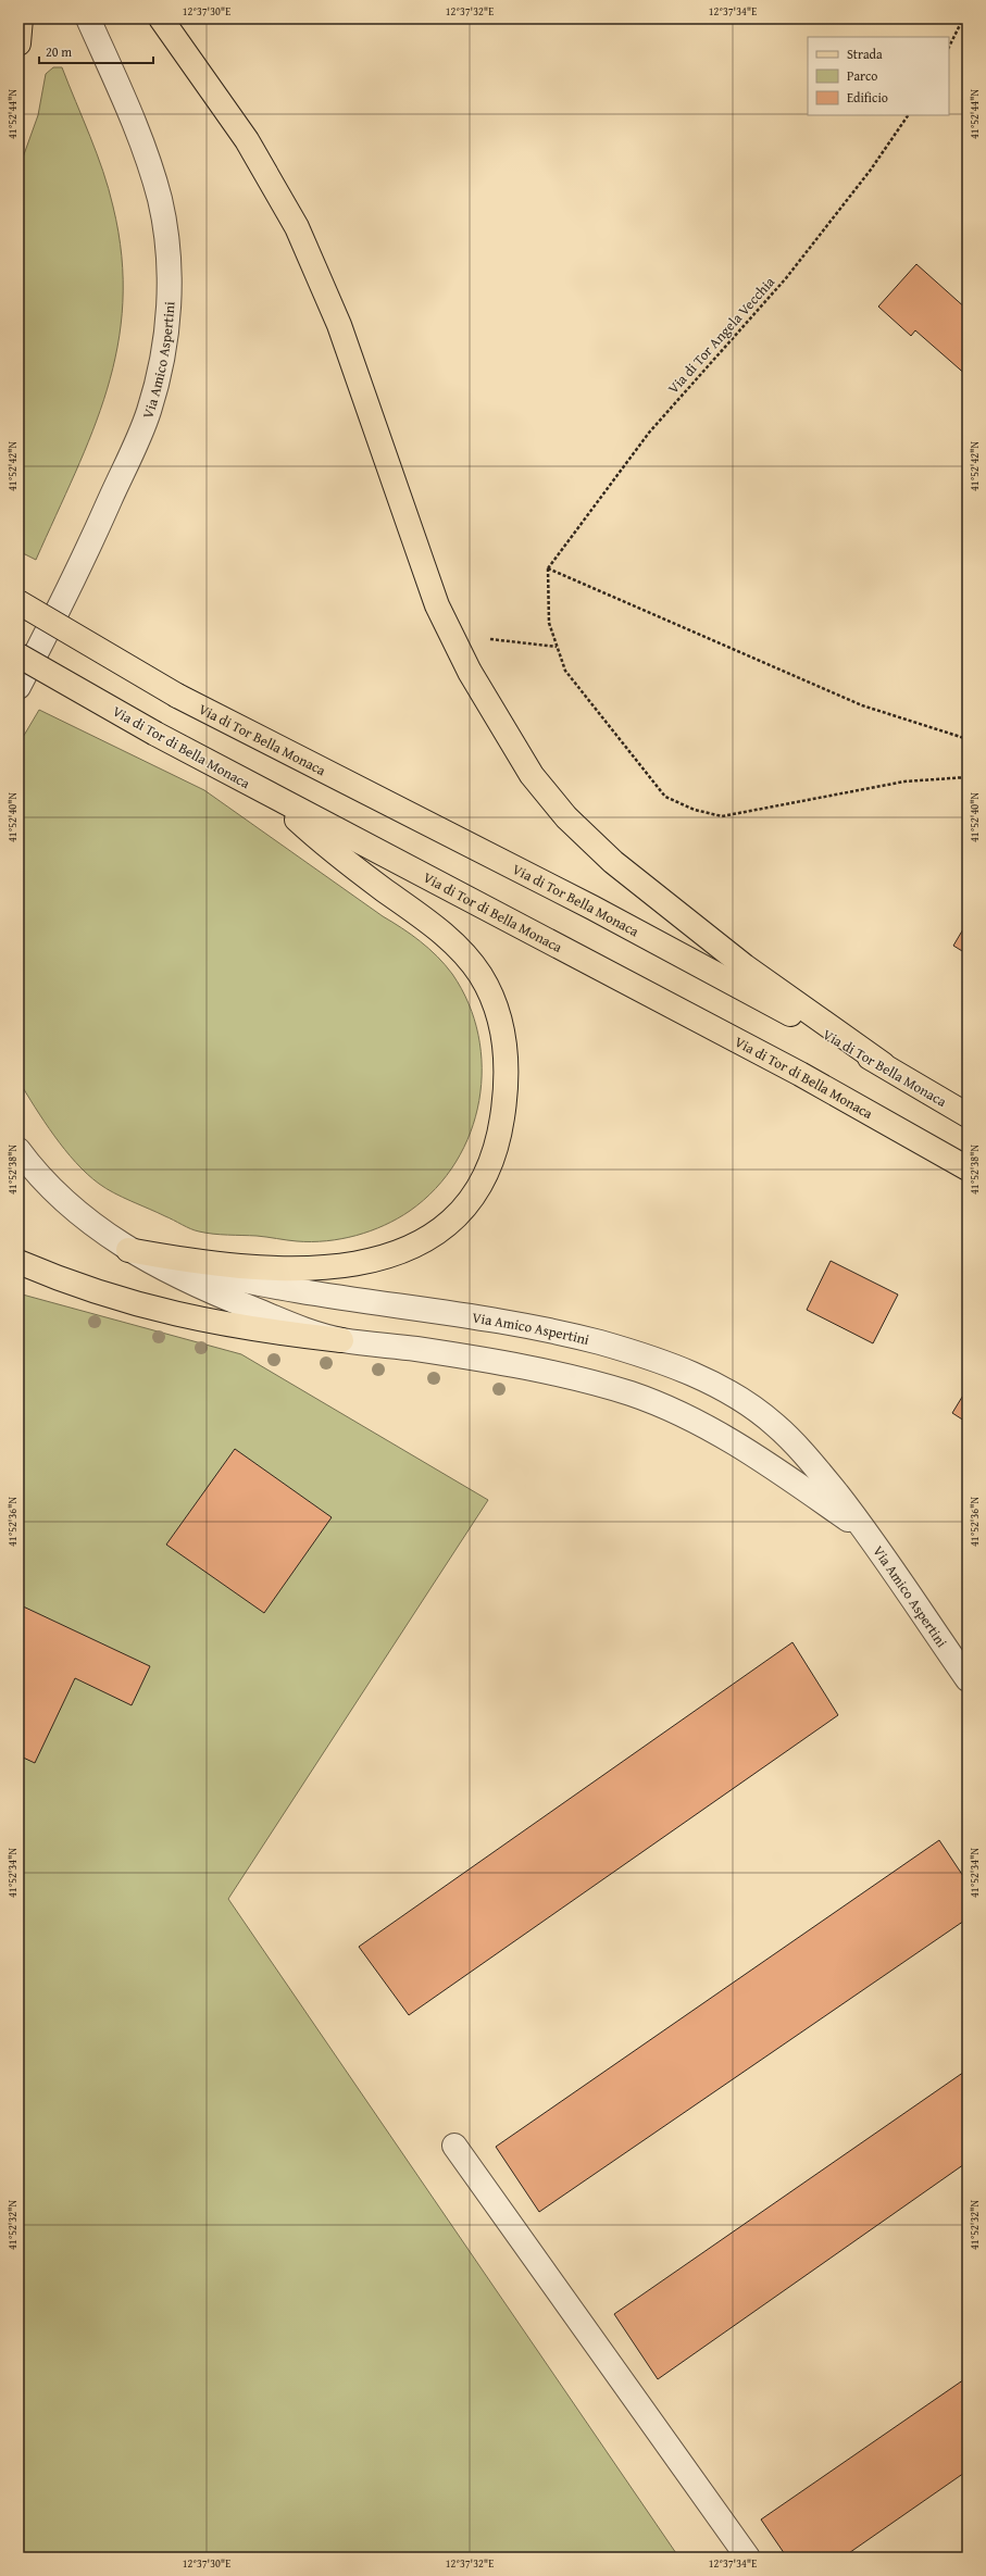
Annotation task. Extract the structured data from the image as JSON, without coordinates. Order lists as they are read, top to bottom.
{
  "streets": {
    "main road": ["Via di Tor Bella Monaca", "Via di Tor di Bella Monaca"],
    "street": ["Via Amico Aspertini"],
    "path": ["Via di Tor Angela Vecchia"]
  },
  "legend": ["Strada", "Parco", "Edificio"],
  "scale_bar": "20 m",
  "coordinates": [
    "12°37'30\"E",
    "12°37'32\"E",
    "12°37'34\"E",
    "41°52'44\"N",
    "41°52'42\"N",
    "41°52'40\"N",
    "41°52'38\"N",
    "41°52'36\"N",
    "41°52'34\"N",
    "41°52'32\"N"
  ]
}
